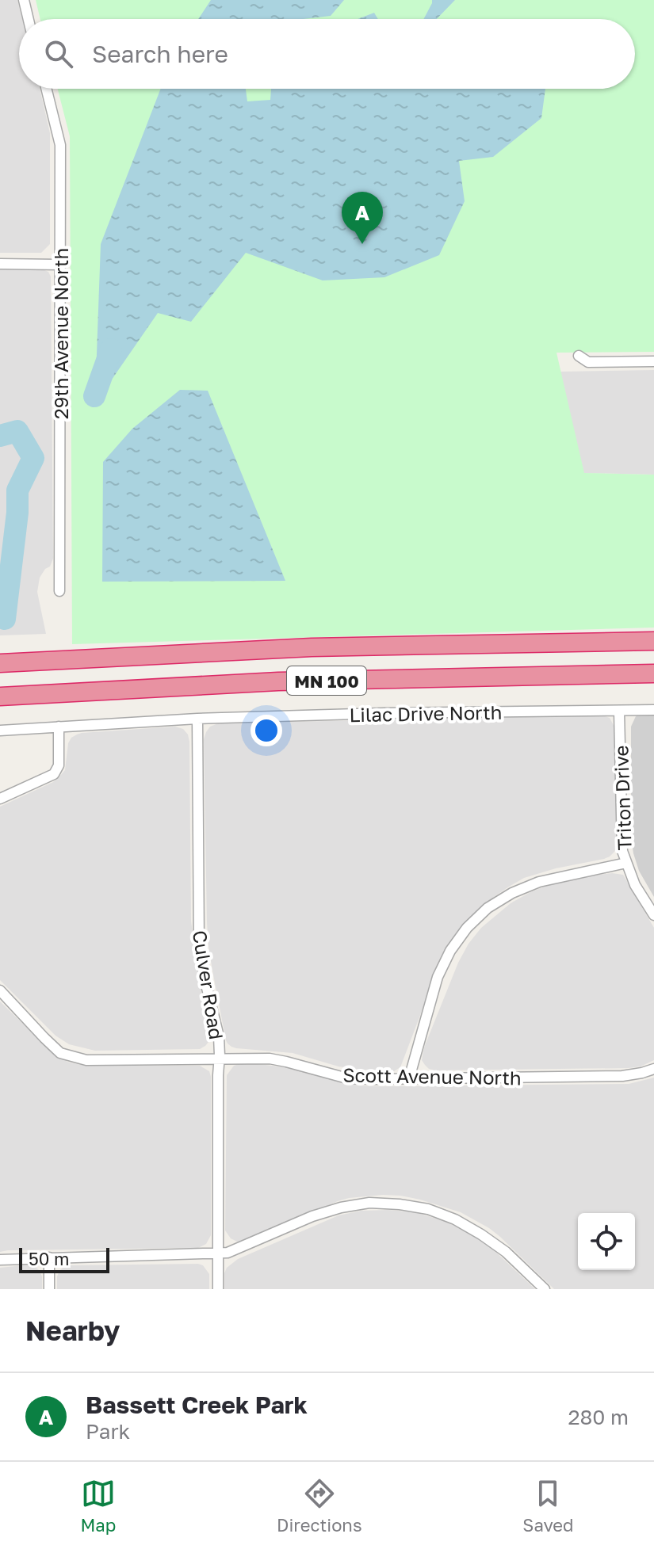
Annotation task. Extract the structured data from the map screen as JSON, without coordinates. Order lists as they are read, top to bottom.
{
  "streets": {
    "highway": ["MN 100"],
    "street": [
      "29th Avenue North",
      "Lilac Drive North",
      "Triton Drive",
      "Culver Road",
      "Scott Avenue North"
    ]
  },
  "crossings": [
    ["Lilac Drive North", "Triton Drive"],
    ["Lilac Drive North", "Culver Road"],
    ["Culver Road", "Scott Avenue North"]
  ],
  "scale_bar": "50 m",
  "page": {
    "search": "Search here",
    "pins": "A",
    "scale": "50 m",
    "heading": "Nearby",
    "list": [
      {
        "mark": "A",
        "name": "Bassett Creek Park",
        "note": "Park",
        "value": "280 m"
      }
    ],
    "nav": ["Map", "Directions", "Saved"]
  }
}
